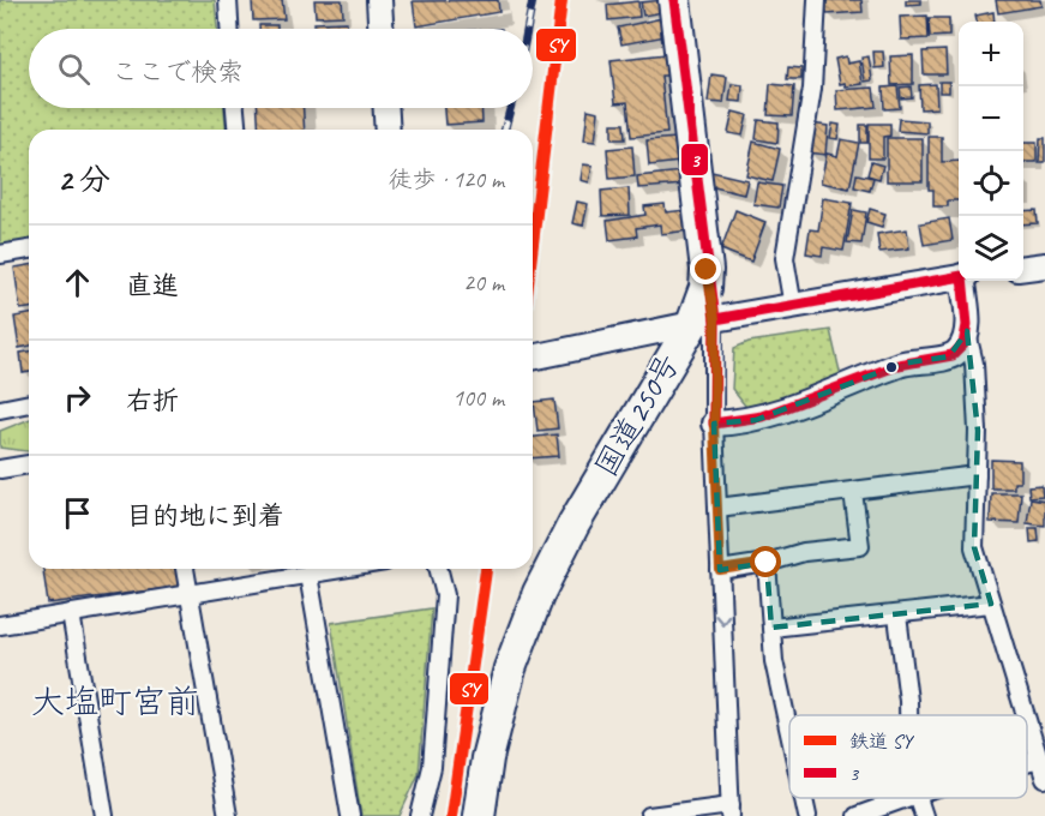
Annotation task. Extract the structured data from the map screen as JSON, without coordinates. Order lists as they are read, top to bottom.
{
  "streets": {
    "highway": ["国道250号"]
  },
  "districts": ["大塩町宮前"],
  "lines": ["rail line SY", "transit line 3"],
  "legend": ["鉄道 SY", "3"],
  "page": {
    "map_buttons": ["+", "−"],
    "search": "ここで検索",
    "heading": ["2 分", "徒歩 · 120 m"],
    "list": [
      ["直進", "20 m"],
      ["右折", "100 m"],
      "目的地に到着"
    ]
  }
}
